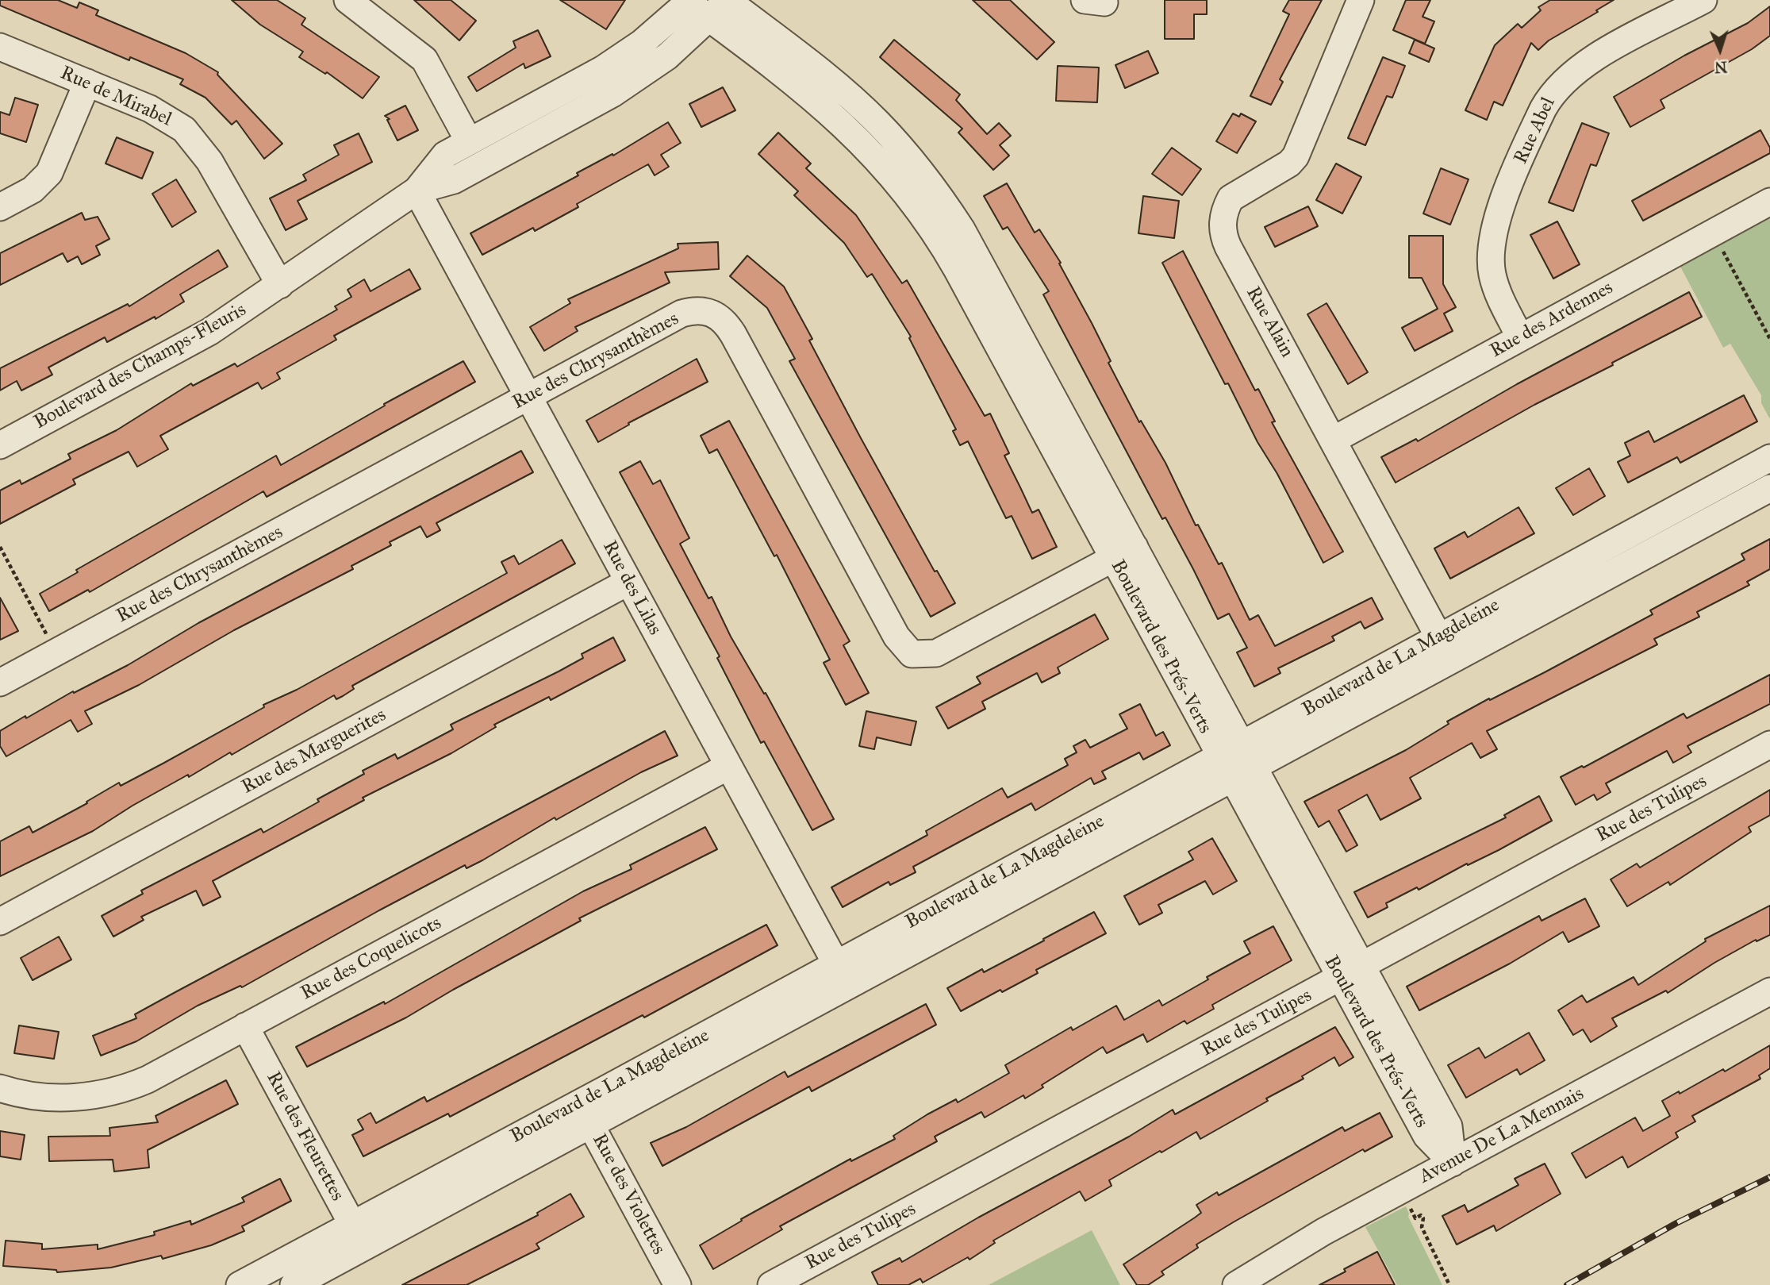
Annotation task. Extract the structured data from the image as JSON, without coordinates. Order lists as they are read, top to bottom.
{
  "streets": {
    "street": [
      "Rue de Mirabel",
      "Rue Abel",
      "Rue des Ardennes",
      "Rue Alain",
      "Rue des Chrysanthèmes",
      "Boulevard des Champs-Fleuris",
      "Rue des Lilas",
      "Boulevard des Prés-Verts",
      "Boulevard de La Magdeleine",
      "Rue des Marguerites",
      "Rue des Tulipes",
      "Rue des Coquelicots",
      "Avenue De La Mennais",
      "Rue des Fleurettes",
      "Rue des Violettes"
    ]
  },
  "crossings": [
    ["Rue de Mirabel", "Boulevard des Champs-Fleuris"],
    ["Rue Abel", "Rue des Ardennes"],
    ["Rue des Ardennes", "Rue Alain"],
    ["Rue Alain", "Boulevard de La Magdeleine"],
    ["Rue des Chrysanthèmes", "Rue des Lilas"],
    ["Rue des Chrysanthèmes", "Boulevard des Prés-Verts"],
    ["Boulevard des Champs-Fleuris", "Rue des Lilas"],
    ["Boulevard des Champs-Fleuris", "Boulevard des Prés-Verts"],
    ["Rue des Lilas", "Boulevard de La Magdeleine"],
    ["Rue des Lilas", "Rue des Marguerites"],
    ["Rue des Lilas", "Rue des Coquelicots"],
    ["Boulevard des Prés-Verts", "Boulevard de La Magdeleine"],
    ["Boulevard des Prés-Verts", "Rue des Tulipes"],
    ["Boulevard des Prés-Verts", "Avenue De La Mennais"],
    ["Boulevard de La Magdeleine", "Rue des Fleurettes"],
    ["Boulevard de La Magdeleine", "Rue des Violettes"],
    ["Rue des Coquelicots", "Rue des Fleurettes"]
  ],
  "north": "bottom"
}
